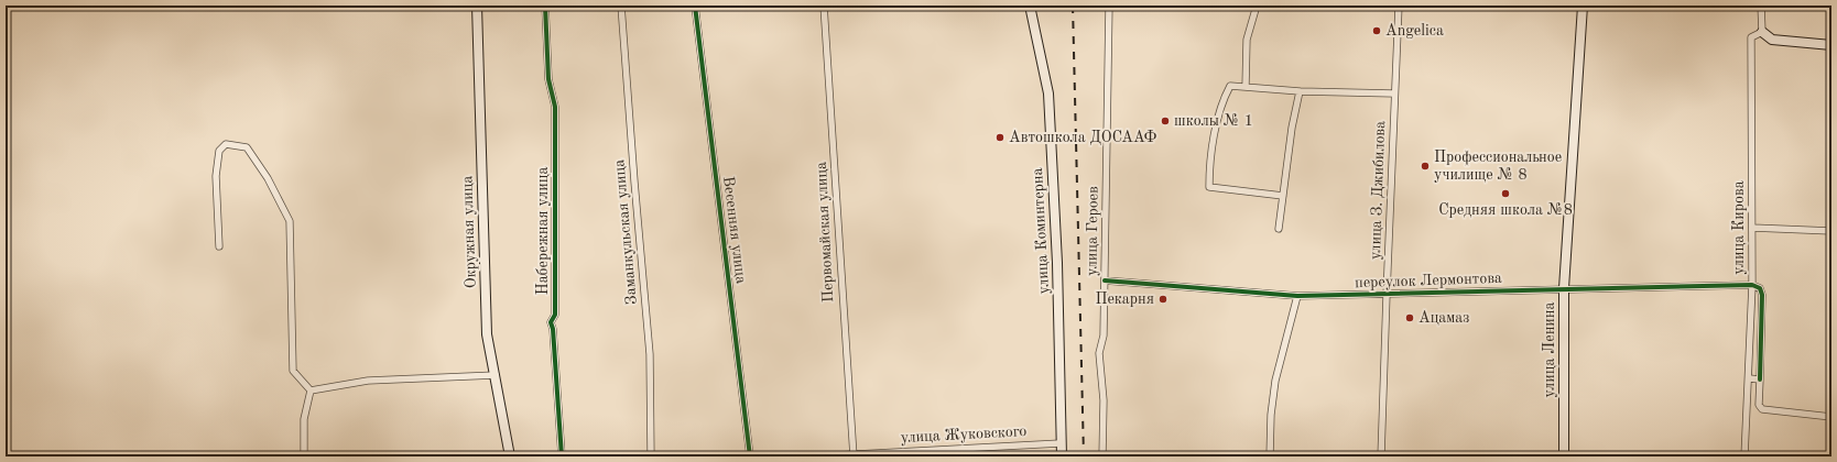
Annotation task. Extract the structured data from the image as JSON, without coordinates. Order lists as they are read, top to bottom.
{
  "streets": {
    "street": [
      "улица З. Джибилова",
      "улица Кирова",
      "Весенняя улица",
      "Набережная улица",
      "улица Коминтерна",
      "улица Героев",
      "Окружная улица",
      "Заманкульская улица",
      "Первомайская улица",
      "переулок Лермонтова",
      "улица Ленина",
      "улица Жуковского"
    ]
  },
  "crossings": [
    ["улица З. Джибилова", "переулок Лермонтова"],
    ["улица Кирова", "переулок Лермонтова"],
    ["улица Коминтерна", "улица Жуковского"],
    ["улица Героев", "переулок Лермонтова"],
    ["Первомайская улица", "улица Жуковского"],
    ["переулок Лермонтова", "улица Ленина"]
  ],
  "places": [
    "Angelica",
    "школы № 1",
    "Автошкола ДОСААФ",
    "Профессиональное училище № 8",
    "Средняя школа №8",
    "Пекарня",
    "Ацамаз"
  ]
}
